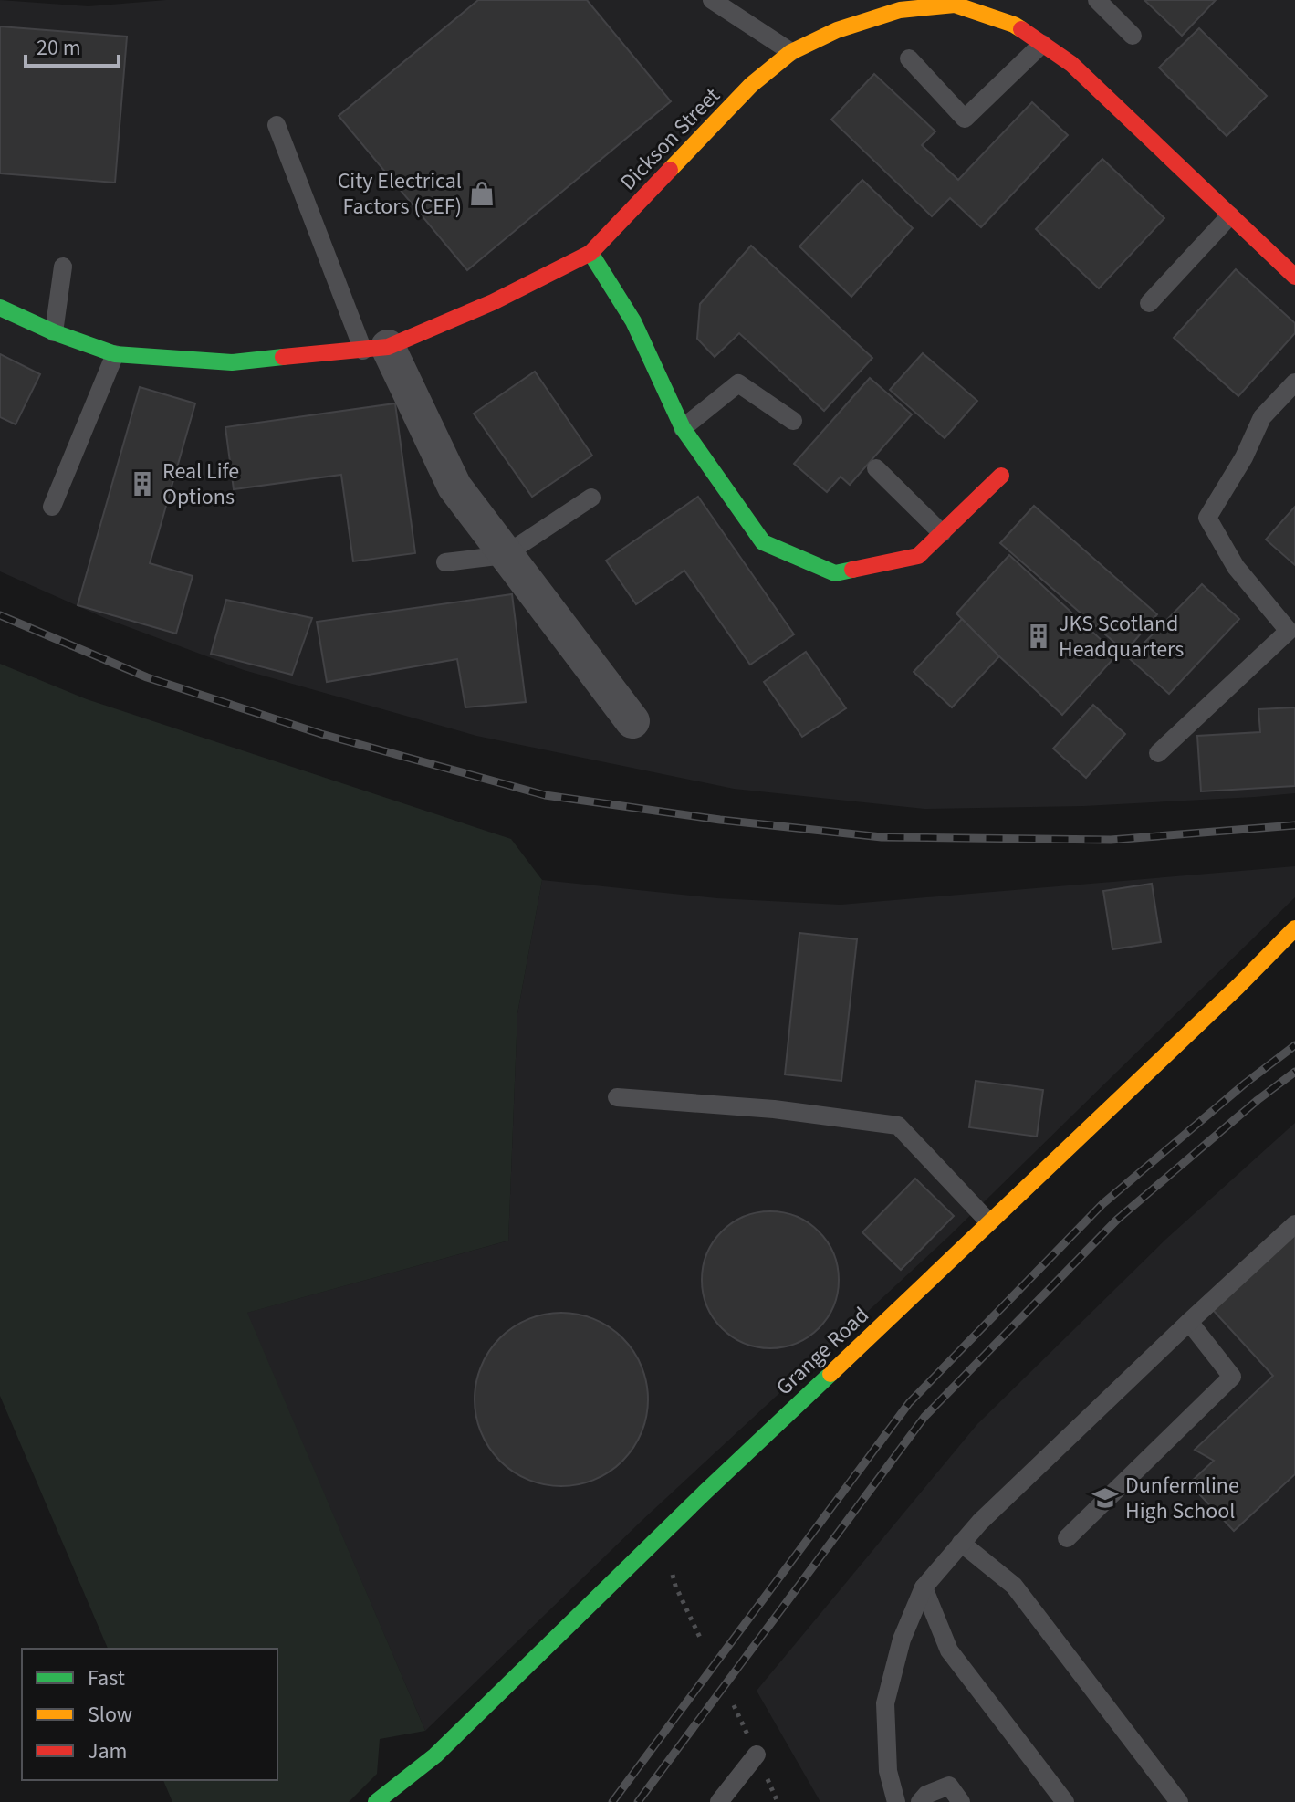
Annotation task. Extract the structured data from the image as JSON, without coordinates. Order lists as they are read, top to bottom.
{
  "streets": {
    "street": ["Dickson Street", "Grange Road"]
  },
  "places": {
    "shop": ["City Electrical Factors (CEF)"],
    "building": ["Real Life Options", "JKS Scotland Headquarters"],
    "school or university": ["Dunfermline High School"]
  },
  "legend": ["Fast", "Slow", "Jam"],
  "scale_bar": "20 m"
}
